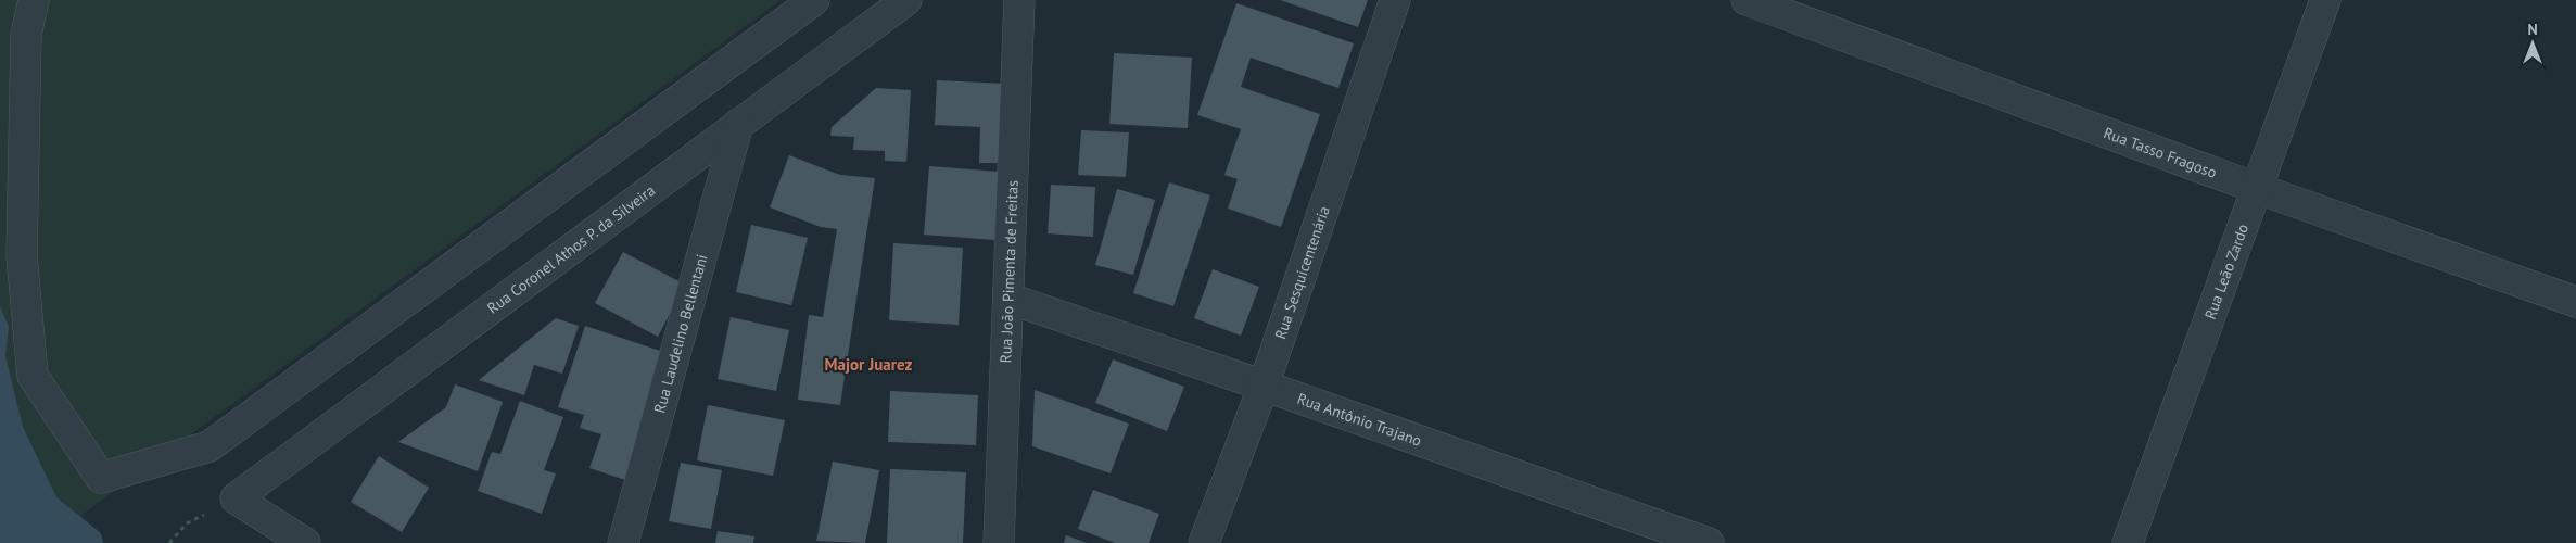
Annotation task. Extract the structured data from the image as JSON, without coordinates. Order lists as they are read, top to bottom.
{
  "streets": {
    "street": [
      "Rua Tasso Fragoso",
      "Rua Coronel Athos P. da Silveira",
      "Rua João Pimenta de Freitas",
      "Rua Leão Zardo",
      "Rua Sesquicentenária",
      "Rua Laudelino Bellentani",
      "Rua Antônio Trajano"
    ]
  },
  "crossings": [
    ["Rua Tasso Fragoso", "Rua Leão Zardo"],
    ["Rua Coronel Athos P. da Silveira", "Rua Laudelino Bellentani"],
    ["Rua João Pimenta de Freitas", "Rua Antônio Trajano"],
    ["Rua Sesquicentenária", "Rua Antônio Trajano"]
  ],
  "districts": ["Major Juarez"],
  "north": "top"
}
